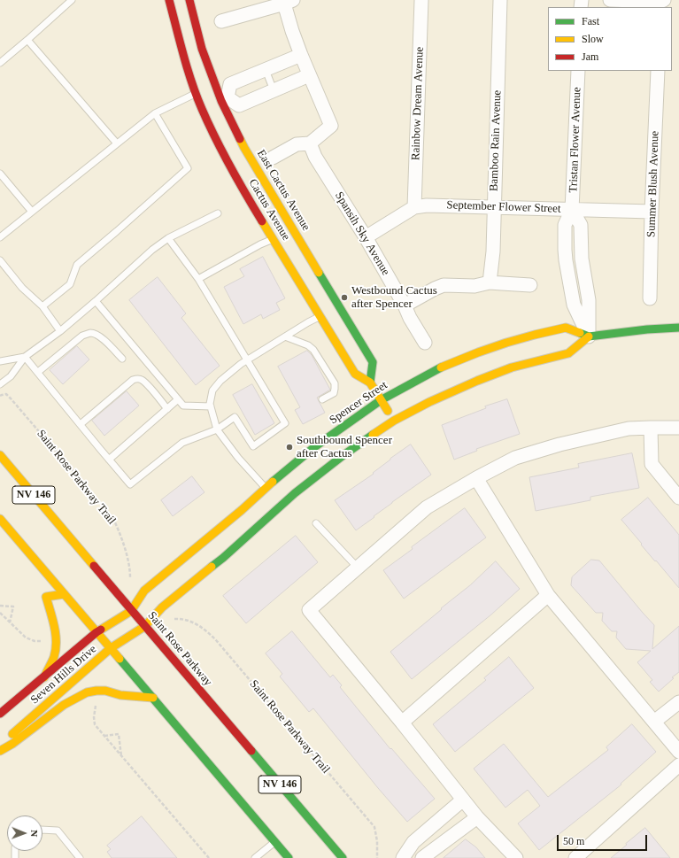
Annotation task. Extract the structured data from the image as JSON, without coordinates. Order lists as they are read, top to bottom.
{
  "streets": {
    "main road": [
      "East Cactus Avenue",
      "Cactus Avenue",
      "Spencer Street",
      "NV 146",
      "Saint Rose Parkway",
      "Seven Hills Drive"
    ],
    "street": [
      "Rainbow Dream Avenue",
      "Tristan Flower Avenue",
      "Bamboo Rain Avenue",
      "Summer Blush Avenue",
      "September Flower Street",
      "Spansih Sky Avenue"
    ],
    "path": ["Saint Rose Parkway Trail"]
  },
  "crossings": [
    ["Rainbow Dream Avenue", "September Flower Street"],
    ["Tristan Flower Avenue", "September Flower Street"],
    ["Tristan Flower Avenue", "Spencer Street"],
    ["Bamboo Rain Avenue", "September Flower Street"],
    ["Summer Blush Avenue", "September Flower Street"],
    ["East Cactus Avenue", "Cactus Avenue"],
    ["September Flower Street", "Spansih Sky Avenue"],
    ["Cactus Avenue", "Spencer Street"],
    ["Spencer Street", "Saint Rose Parkway"],
    ["Spencer Street", "Seven Hills Drive"],
    ["Saint Rose Parkway", "Seven Hills Drive"]
  ],
  "places": ["Westbound Cactus after Spencer", "Southbound Spencer after Cactus"],
  "legend": ["Fast", "Slow", "Jam"],
  "scale_bar": "50 m",
  "north": "right"
}
